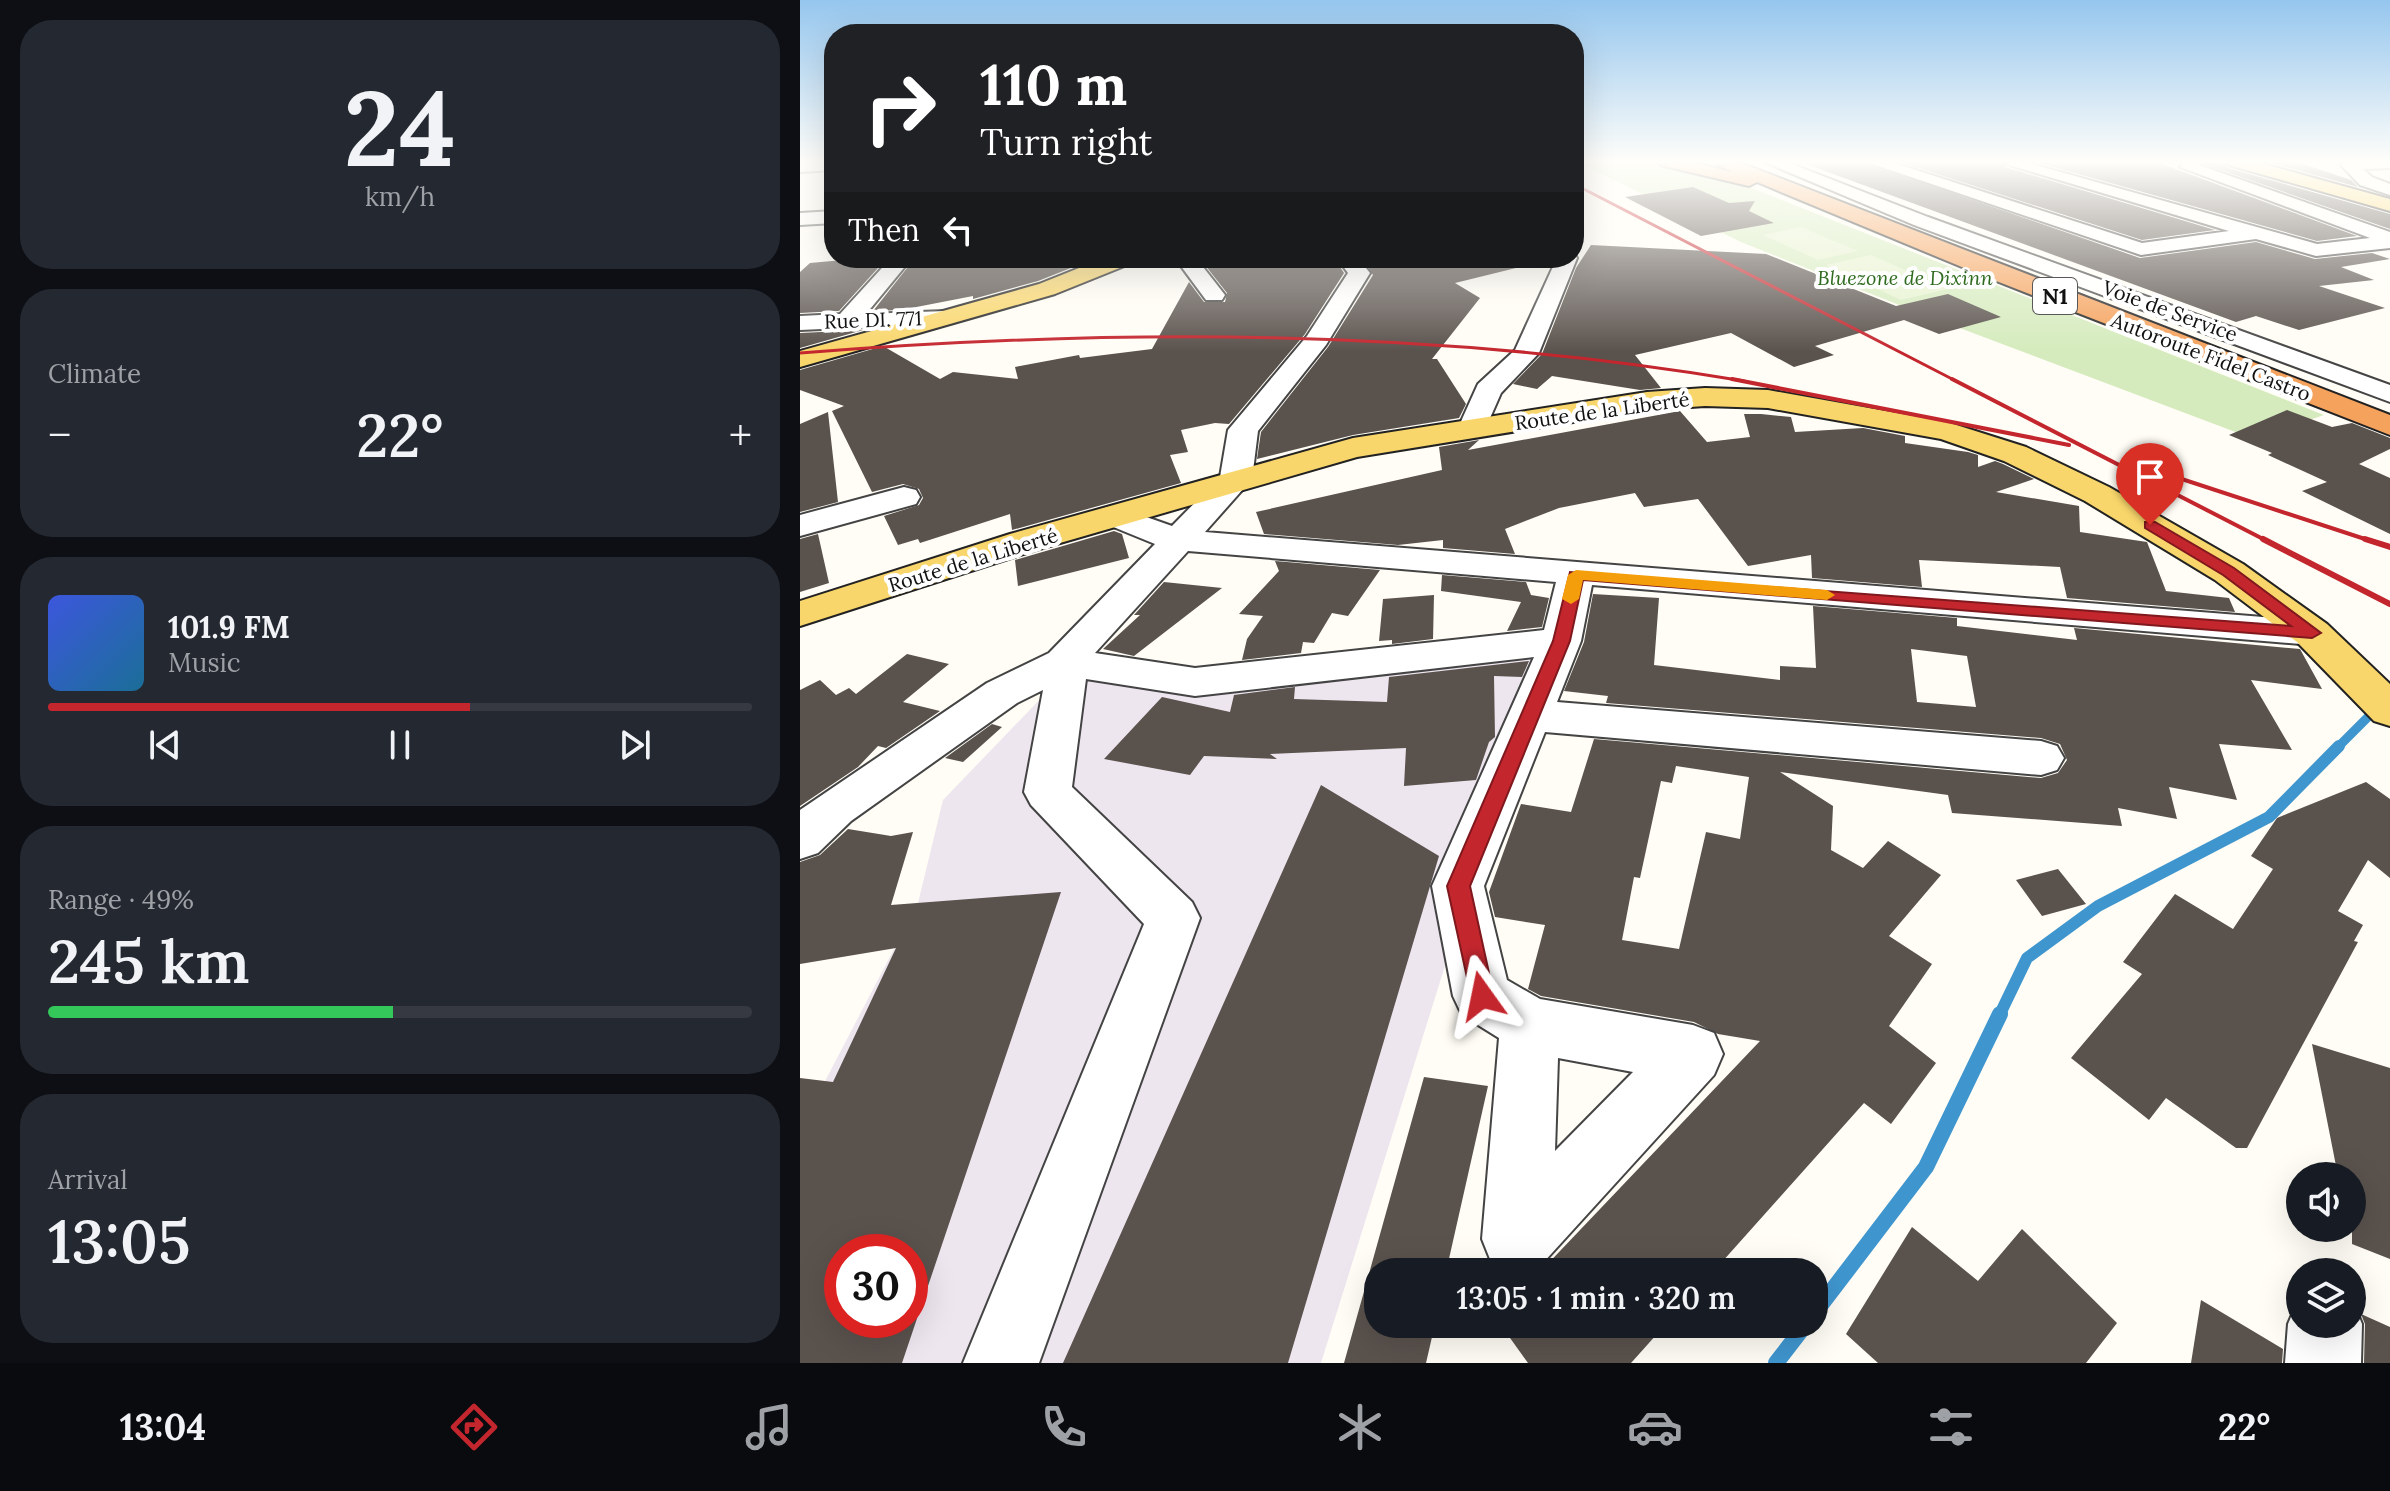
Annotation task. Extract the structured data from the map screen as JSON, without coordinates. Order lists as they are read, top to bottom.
{
  "streets": {
    "highway": ["N1", "Autoroute Fidel Castro"],
    "main road": ["Route de la Liberté"],
    "street": ["Voie de Service", "Rue DI. 771"]
  },
  "parks": ["Bluezone de Dixinn"],
  "page": {
    "tile": [
      ["24", "km/h"],
      "Climate",
      ["Range · 49%", "245 km"],
      ["Arrival", "13:05"]
    ],
    "turn": ["110 m", "Turn right"],
    "then": "Then",
    "heat": ["−", "22°", "+"],
    "song": ["101.9 FM", "Music"],
    "limit": "30",
    "trip": "13:05 · 1 min · 320 m",
    "tabs": ["13:04", "22°"]
  }
}
